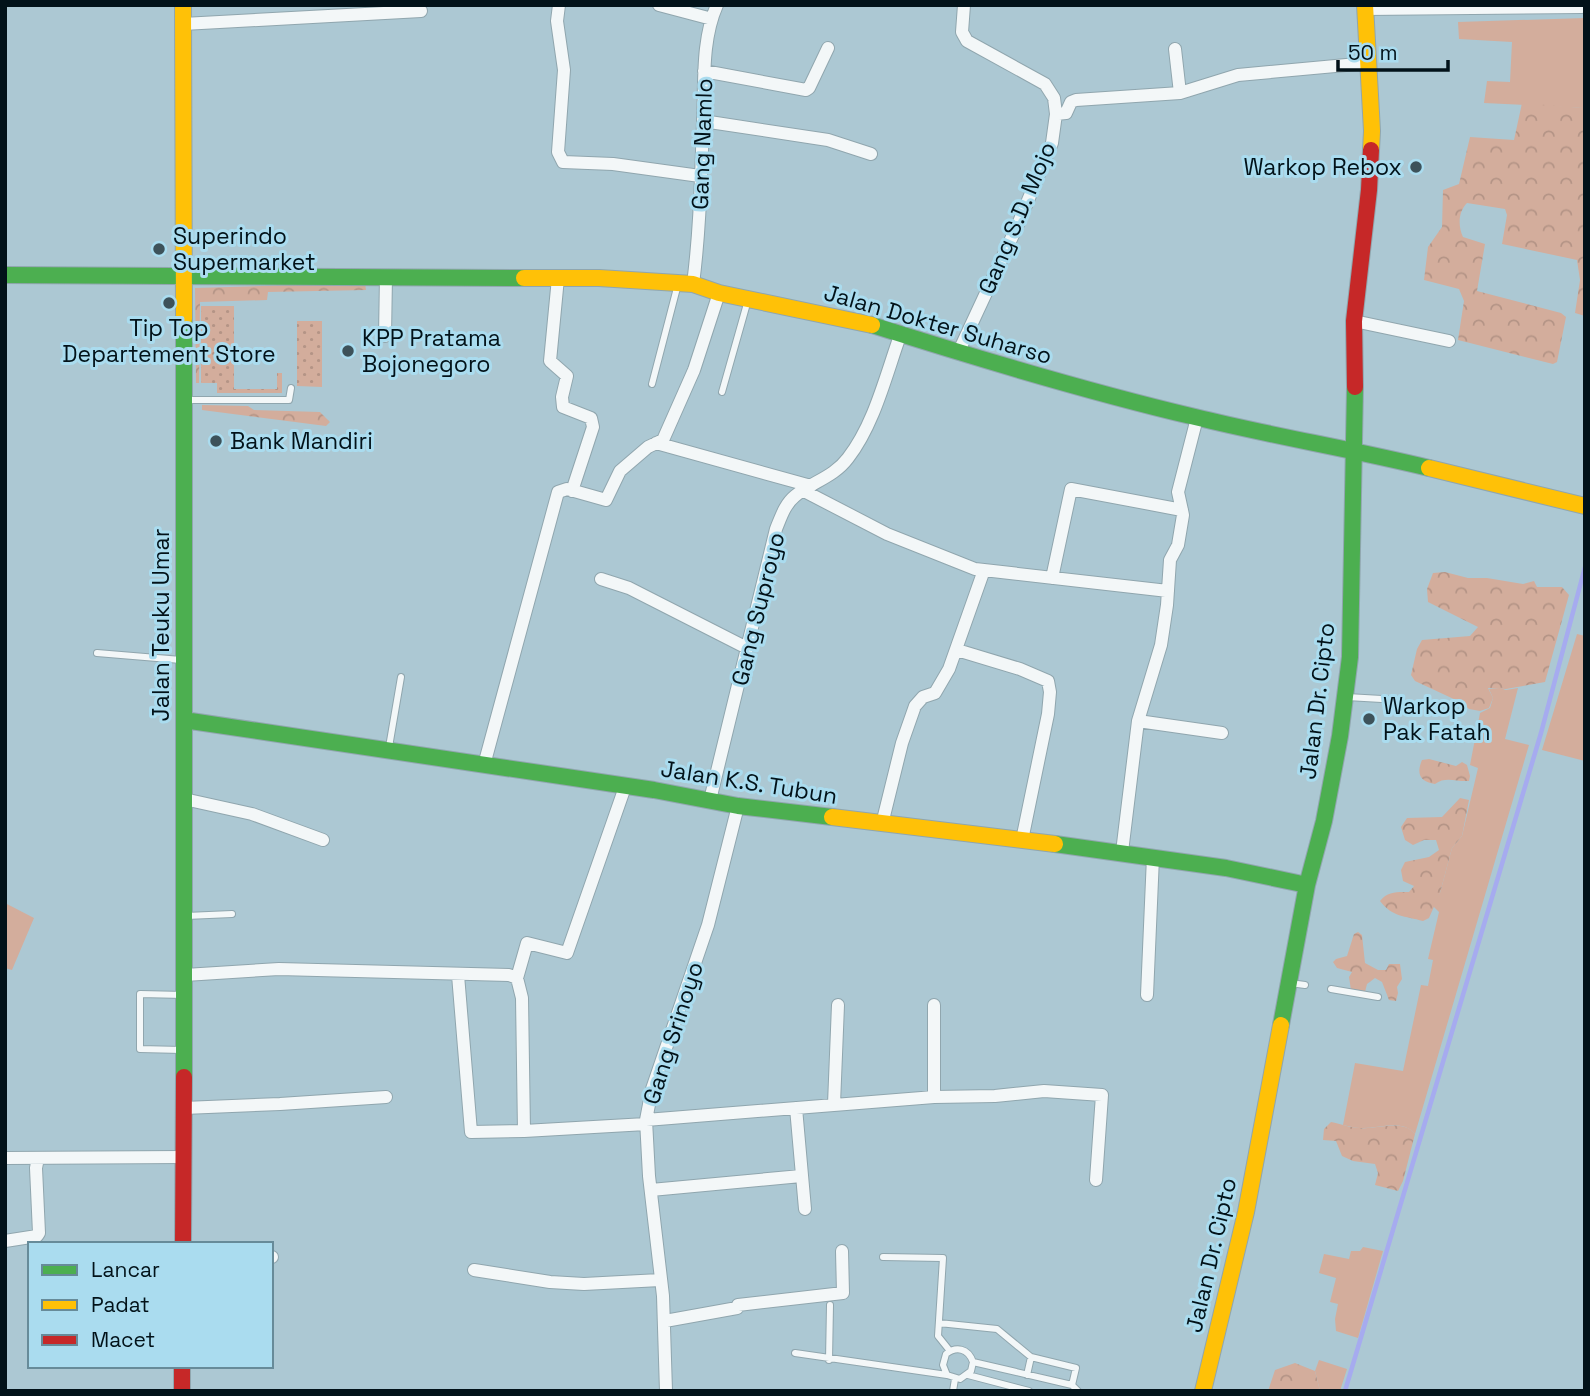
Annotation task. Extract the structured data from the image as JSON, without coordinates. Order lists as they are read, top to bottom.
{
  "streets": {
    "street": [
      "Gang Namlo",
      "Gang S.D. Mojo",
      "Jalan Dokter Suharso",
      "Gang Suproyo",
      "Jalan Teuku Umar",
      "Jalan Dr. Cipto",
      "Jalan K.S. Tubun",
      "Gang Srinoyo"
    ]
  },
  "crossings": [
    ["Gang Namlo", "Jalan Dokter Suharso"],
    ["Gang S.D. Mojo", "Jalan Dokter Suharso"],
    ["Jalan Dokter Suharso", "Gang Suproyo"],
    ["Jalan Dokter Suharso", "Jalan Teuku Umar"],
    ["Jalan Dokter Suharso", "Jalan Dr. Cipto"],
    ["Gang Suproyo", "Jalan K.S. Tubun"],
    ["Jalan Teuku Umar", "Jalan K.S. Tubun"],
    ["Jalan Dr. Cipto", "Jalan K.S. Tubun"],
    ["Jalan K.S. Tubun", "Gang Srinoyo"]
  ],
  "places": [
    "Warkop Rebox",
    "Superindo Supermarket",
    "Tip Top Departement Store",
    "KPP Pratama Bojonegoro",
    "Bank Mandiri",
    "Warkop Pak Fatah"
  ],
  "legend": ["Lancar", "Padat", "Macet"],
  "scale_bar": "50 m"
}
